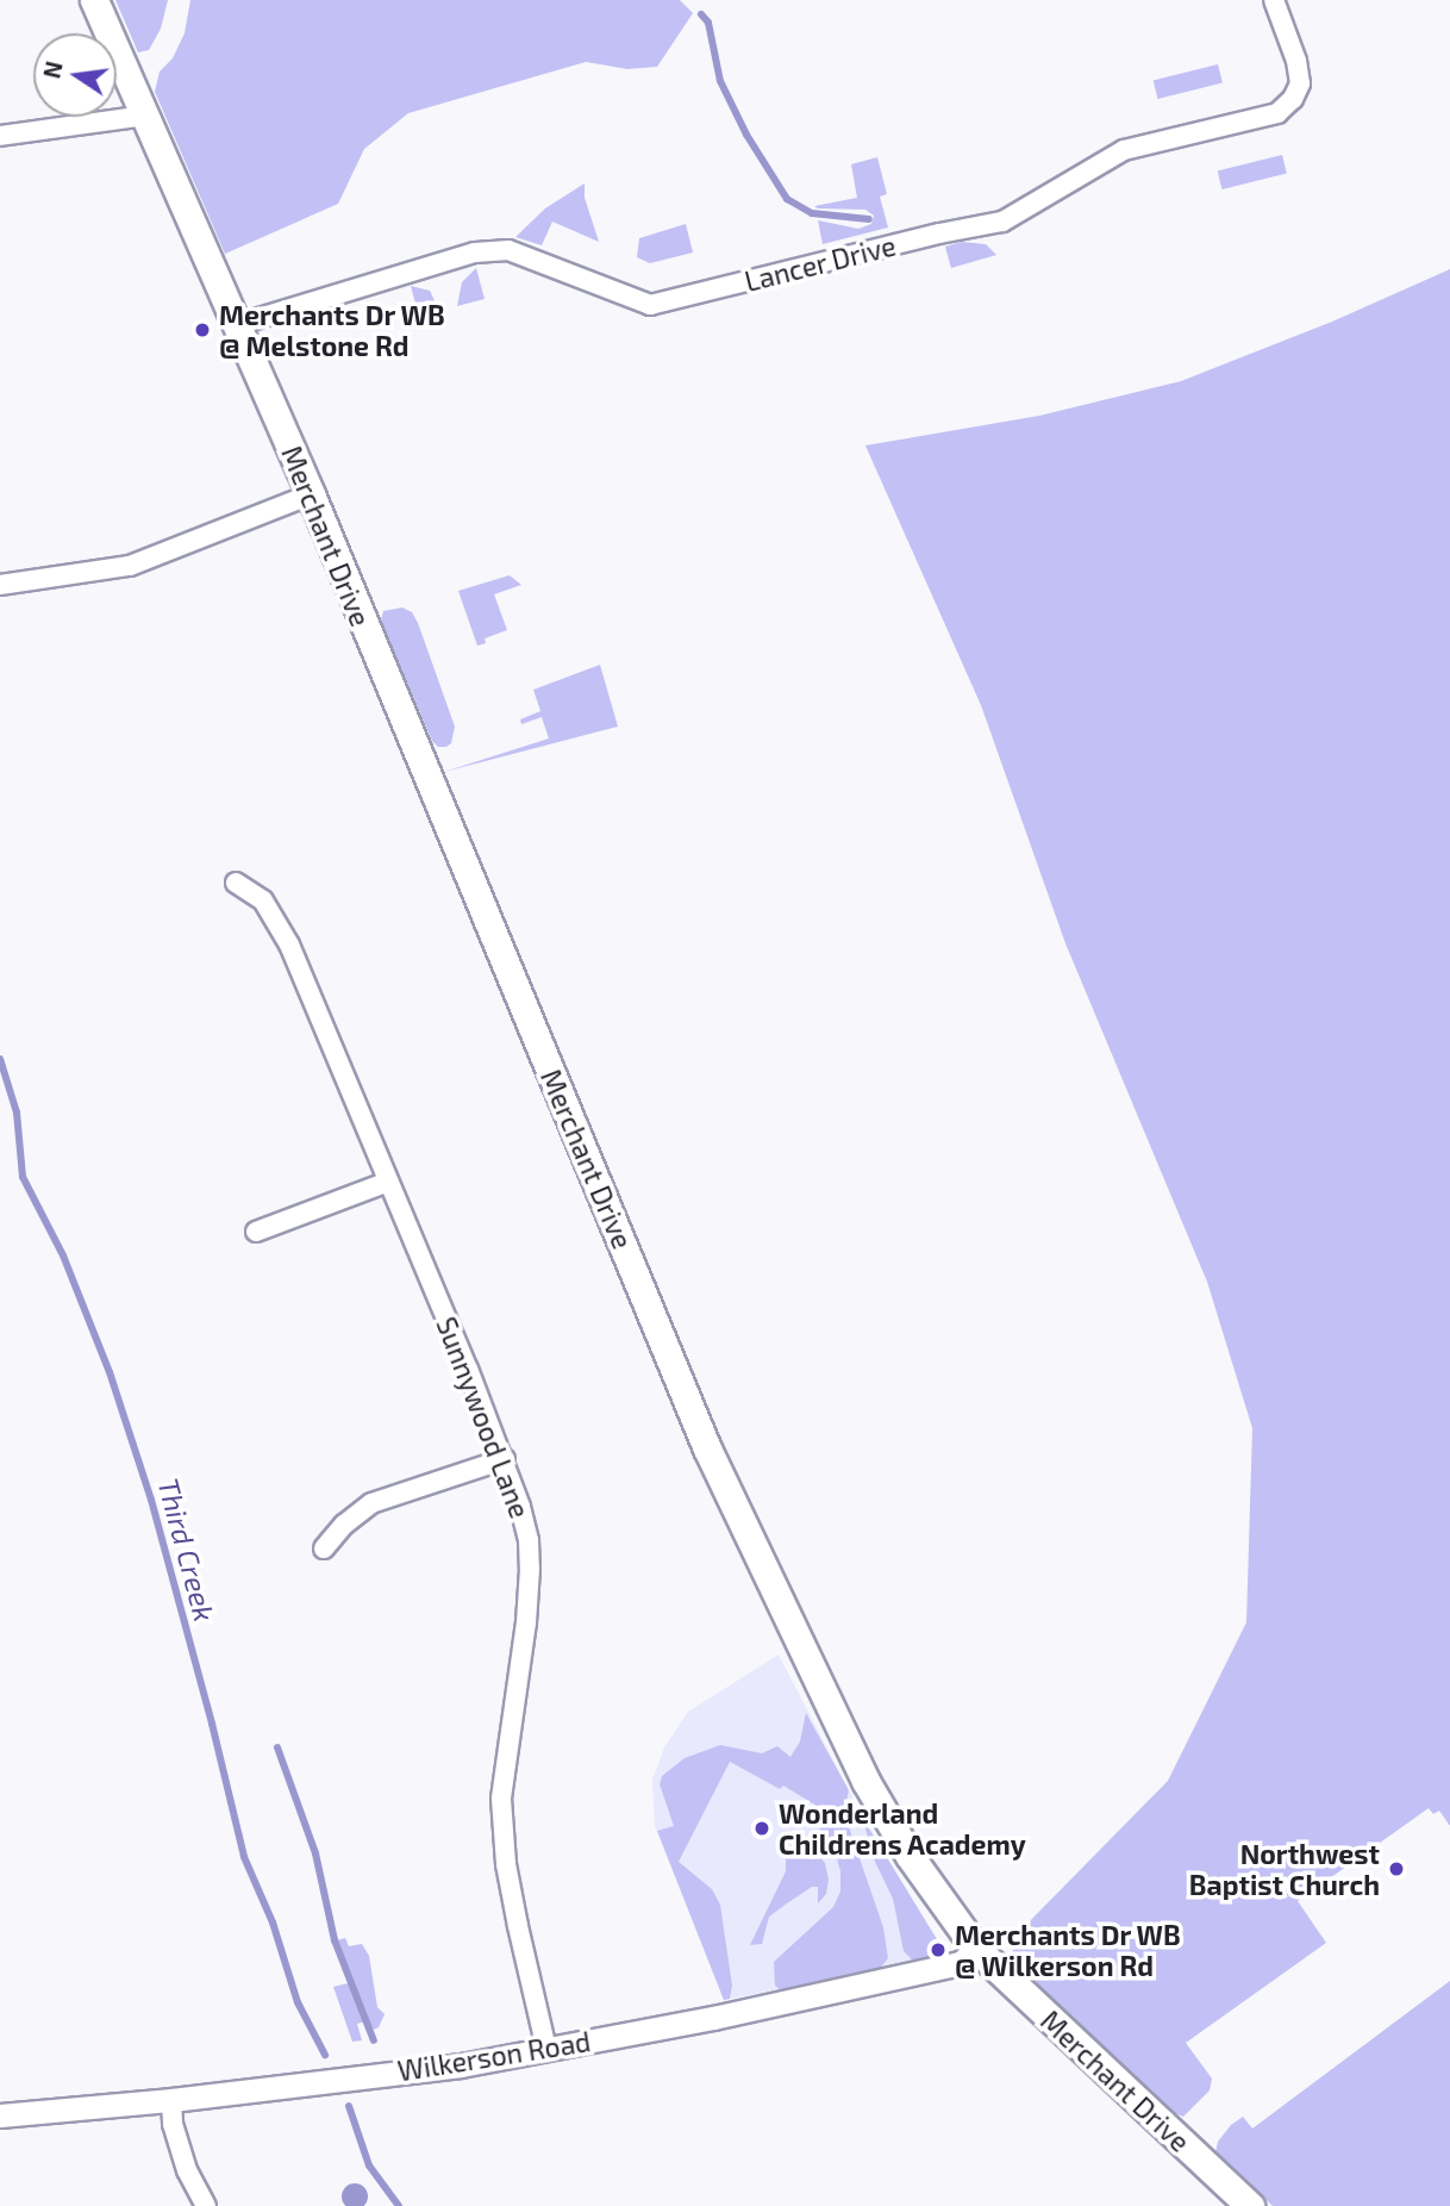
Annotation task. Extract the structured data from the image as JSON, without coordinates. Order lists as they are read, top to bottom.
{
  "streets": {
    "main road": ["Merchant Drive"],
    "street": ["Lancer Drive", "Sunnywood Lane", "Wilkerson Road"]
  },
  "crossings": [
    ["Lancer Drive", "Merchant Drive"],
    ["Merchant Drive", "Wilkerson Road"],
    ["Sunnywood Lane", "Wilkerson Road"]
  ],
  "water": ["Third Creek"],
  "places": [
    "Merchants Dr WB @ Melstone Rd",
    "Wonderland Childrens Academy",
    "Northwest Baptist Church",
    "Merchants Dr WB @ Wilkerson Rd"
  ],
  "north": "left"
}
